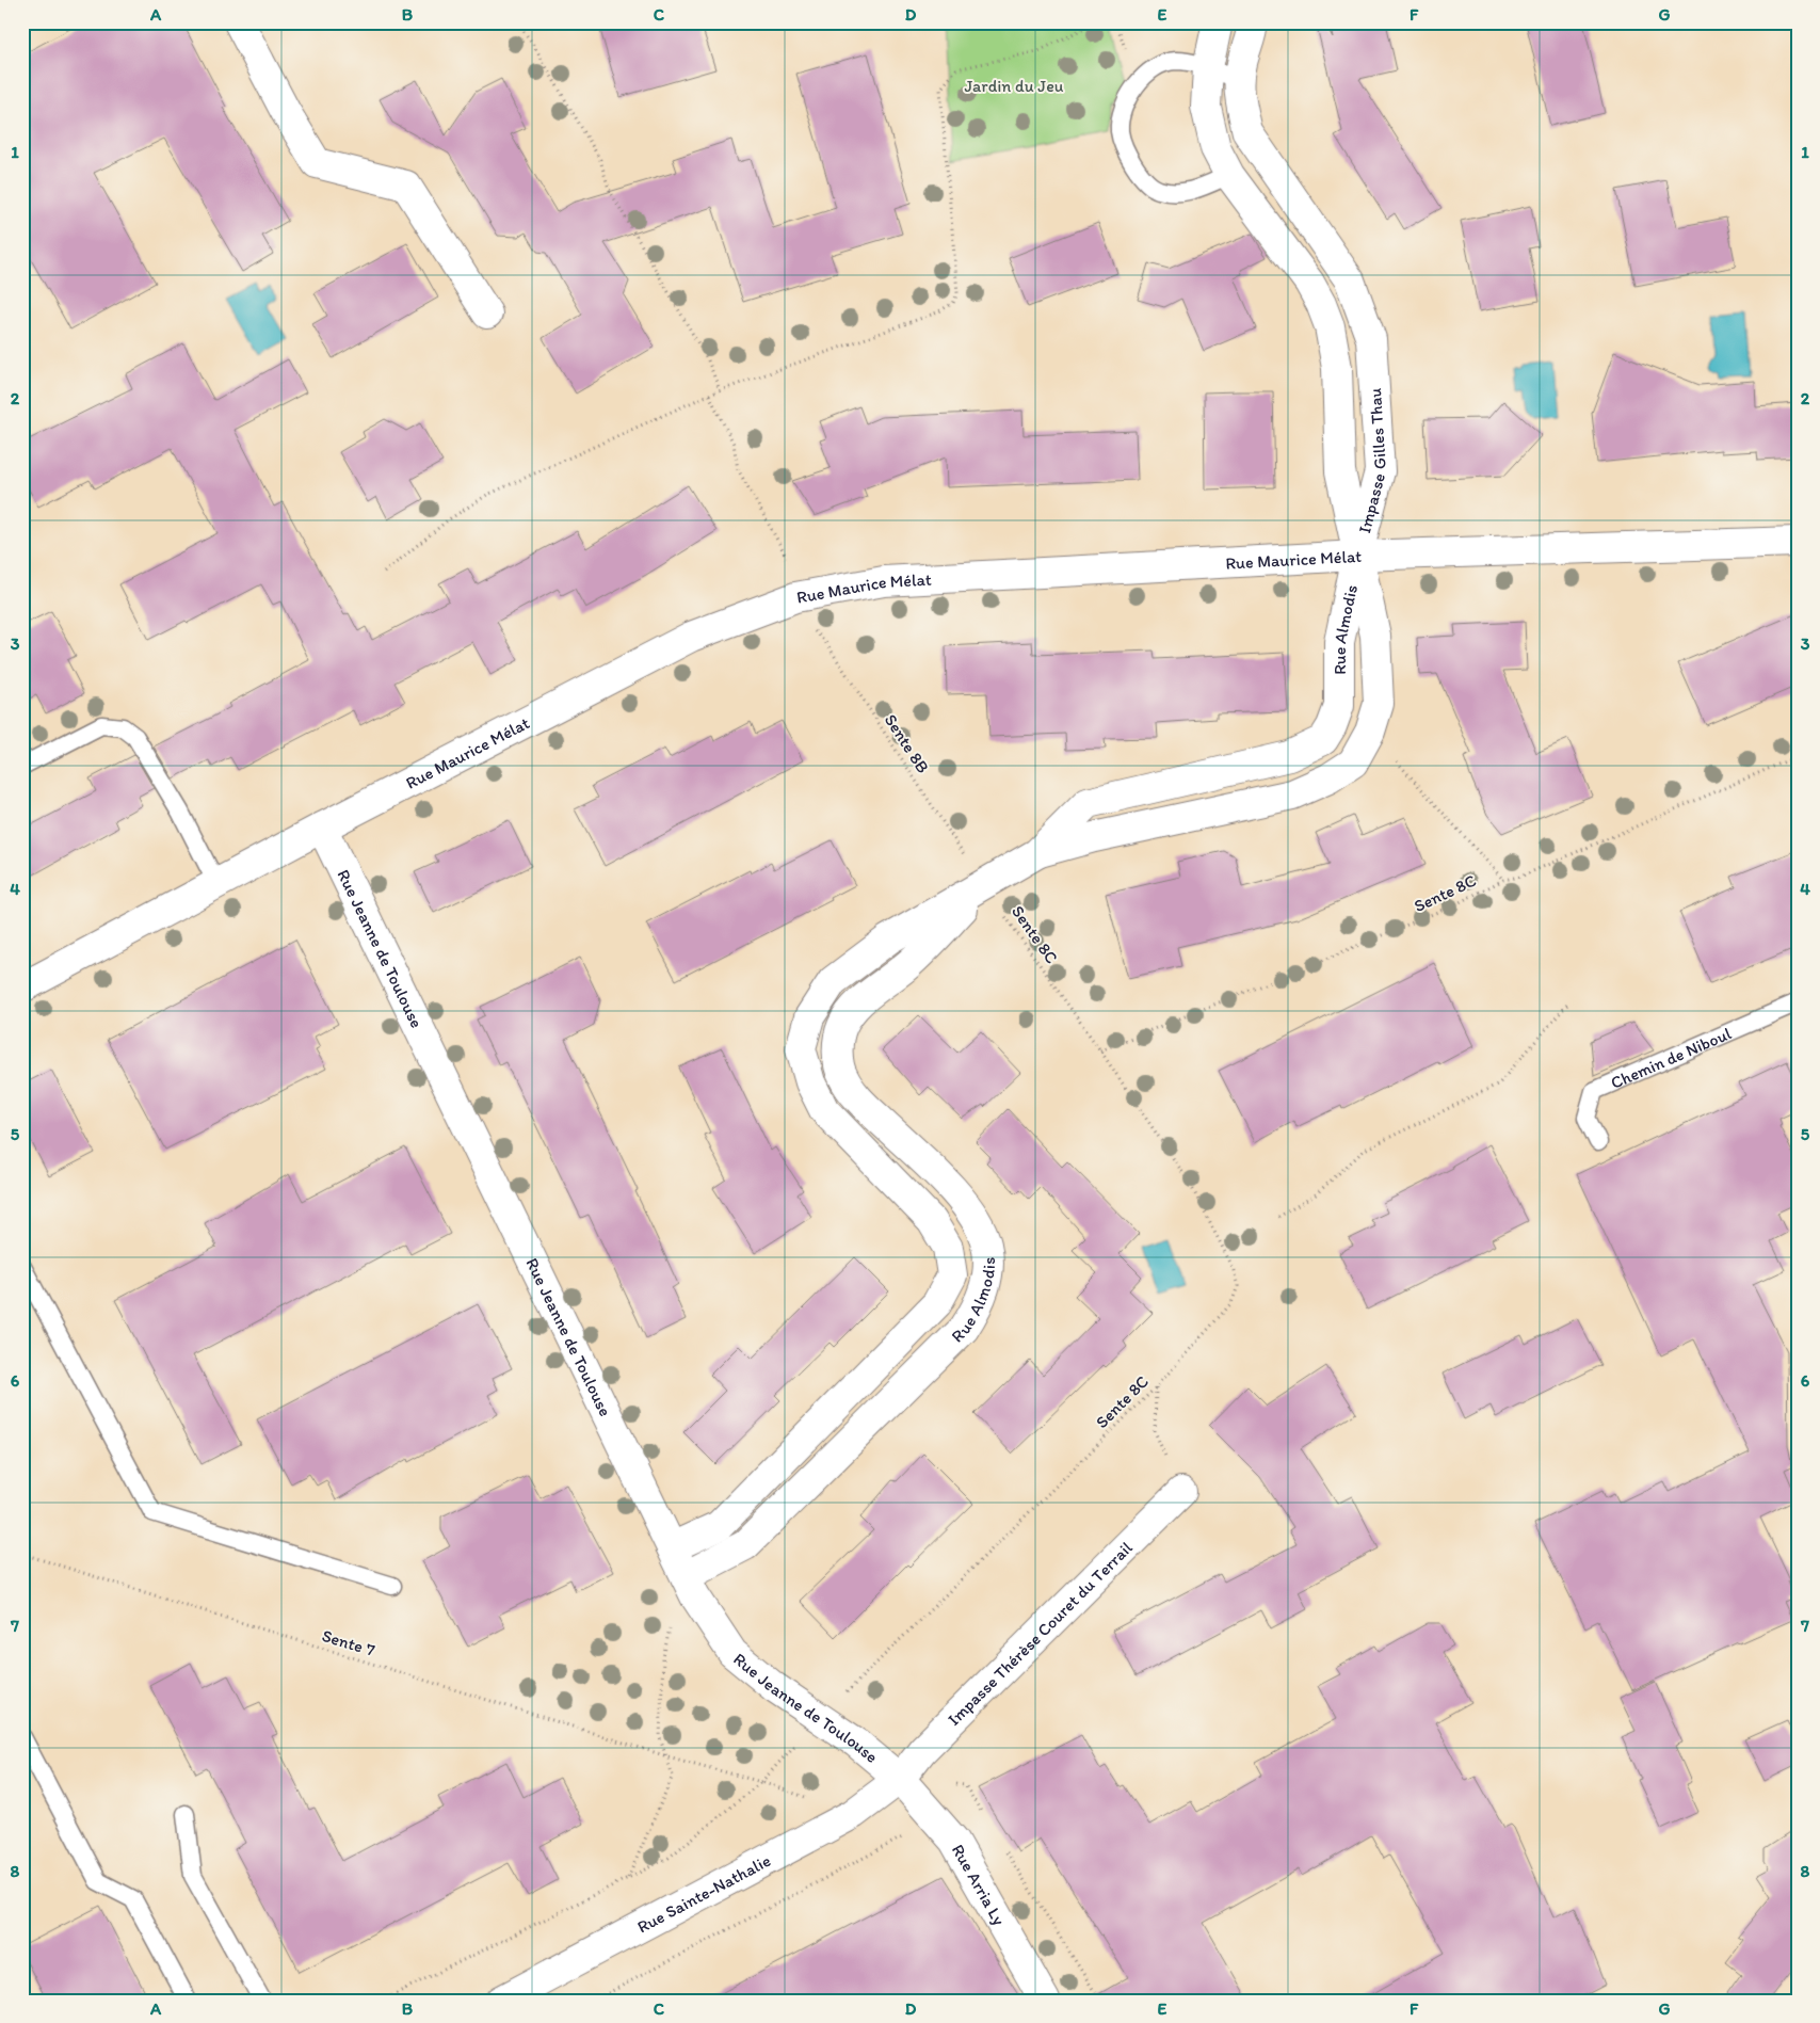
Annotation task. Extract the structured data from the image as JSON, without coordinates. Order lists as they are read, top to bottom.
{
  "streets": {
    "street": [
      "Impasse Gilles Thau",
      "Rue Maurice Mélat",
      "Rue Almodis",
      "Rue Jeanne de Toulouse",
      "Impasse Thérèse Couret du Terrail",
      "Rue Arria Ly",
      "Rue Sainte-Nathalie"
    ],
    "lane": ["Chemin de Niboul"],
    "path": ["Sente 8B", "Sente 8C", "Sente 7"]
  },
  "crossings": [
    ["Impasse Gilles Thau", "Rue Maurice Mélat"],
    ["Impasse Gilles Thau", "Rue Almodis"],
    ["Rue Maurice Mélat", "Rue Almodis"],
    ["Rue Maurice Mélat", "Rue Jeanne de Toulouse"],
    ["Rue Almodis", "Sente 8B"],
    ["Rue Almodis", "Sente 8C"],
    ["Rue Almodis", "Rue Jeanne de Toulouse"],
    ["Sente 8B", "Sente 8C"],
    ["Sente 8C", "Rue Jeanne de Toulouse"],
    ["Sente 8C", "Sente 7"],
    ["Rue Jeanne de Toulouse", "Impasse Thérèse Couret du Terrail"],
    ["Rue Jeanne de Toulouse", "Rue Arria Ly"],
    ["Rue Jeanne de Toulouse", "Rue Sainte-Nathalie"],
    ["Impasse Thérèse Couret du Terrail", "Rue Arria Ly"],
    ["Impasse Thérèse Couret du Terrail", "Rue Sainte-Nathalie"],
    ["Rue Arria Ly", "Rue Sainte-Nathalie"]
  ],
  "parks": ["Jardin du Jeu"],
  "grid": {
    "columns": [
      "A",
      "B",
      "C",
      "D",
      "E",
      "F",
      "G"
    ],
    "rows": [
      "1",
      "2",
      "3",
      "4",
      "5",
      "6",
      "7",
      "8"
    ]
  }
}
